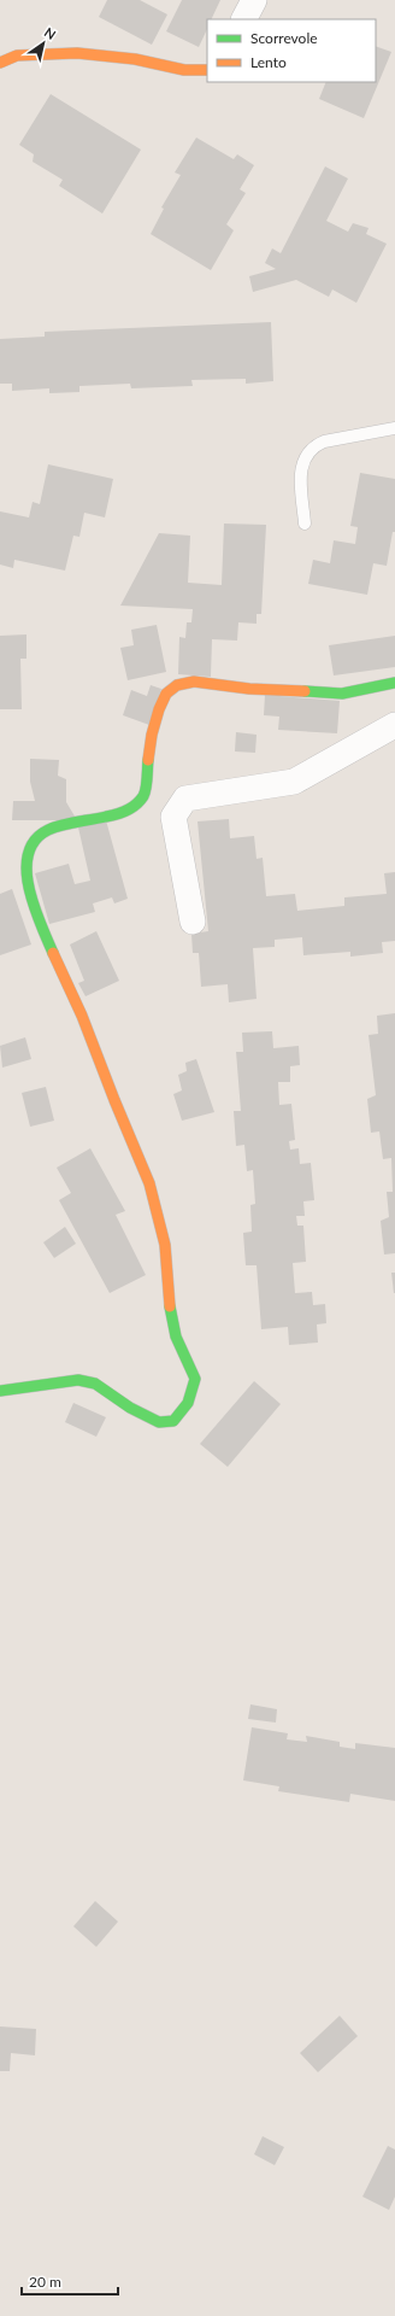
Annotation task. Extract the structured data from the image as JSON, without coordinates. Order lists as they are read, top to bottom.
{
  "legend": ["Scorrevole", "Lento"],
  "scale_bar": "20 m",
  "north": "top right"
}
